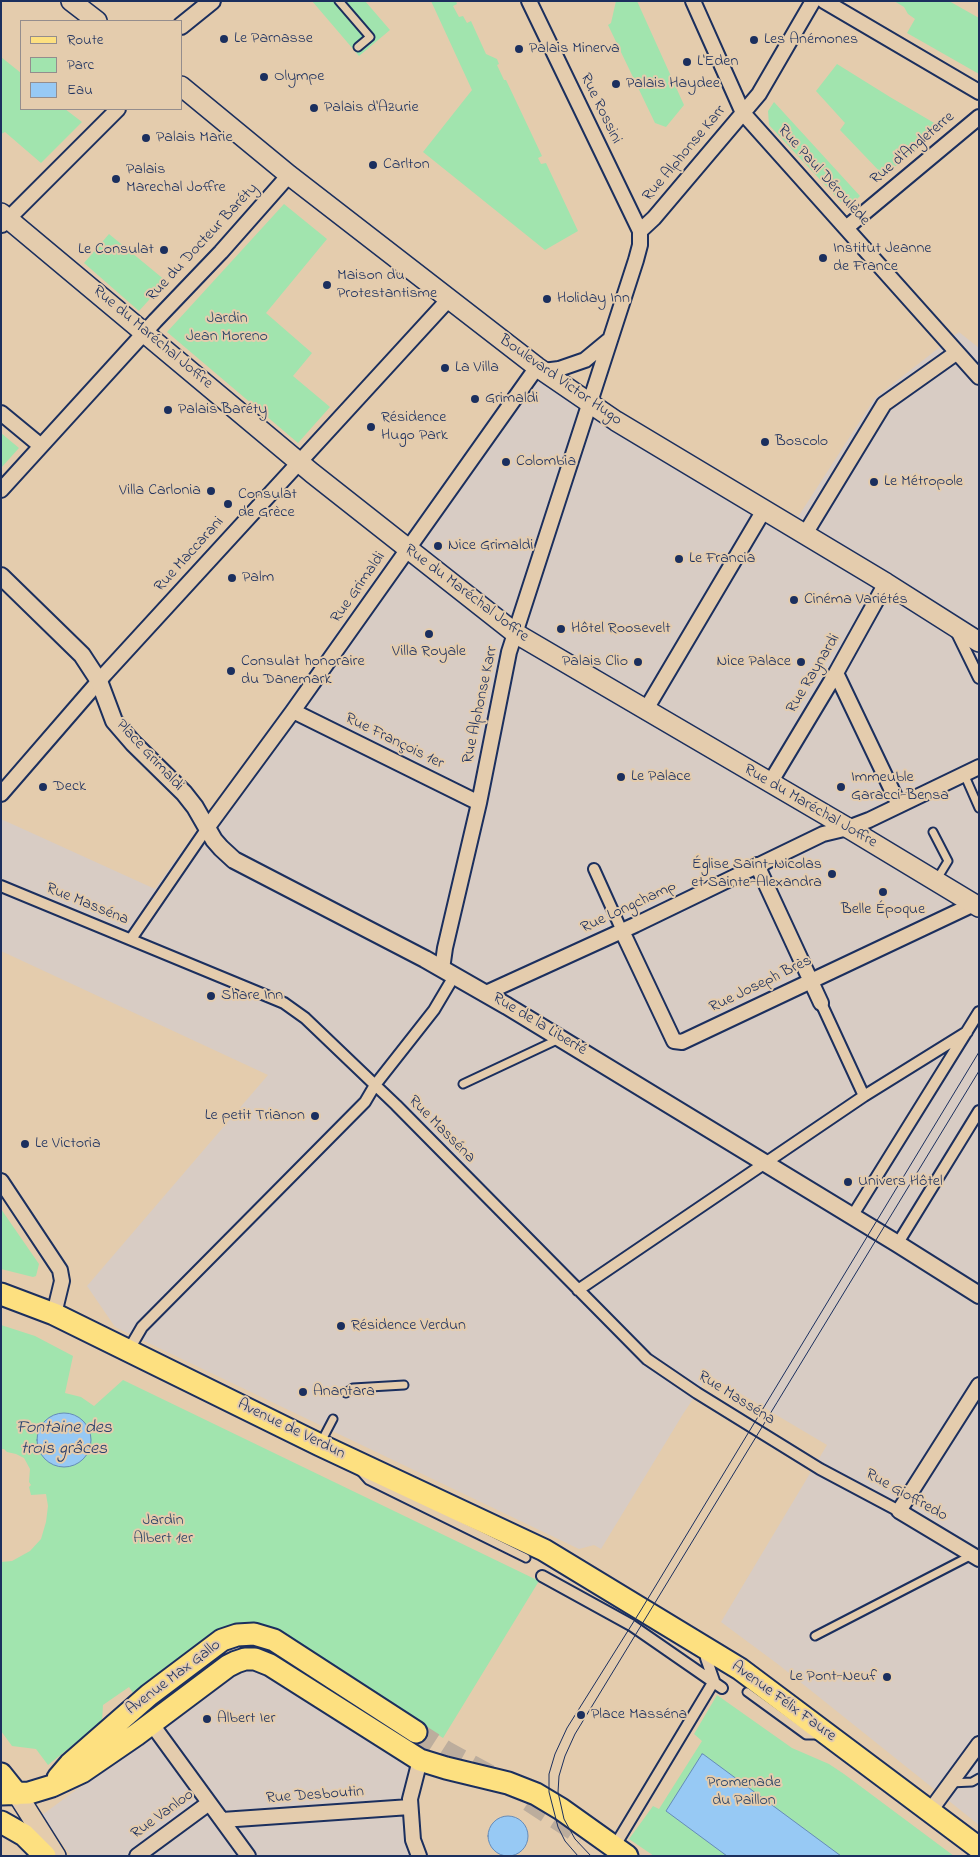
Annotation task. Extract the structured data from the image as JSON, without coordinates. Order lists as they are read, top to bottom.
{
  "streets": {
    "main road": [
      "Rue du Maréchal Joffre",
      "Boulevard Victor Hugo",
      "Avenue de Verdun",
      "Avenue Max Gallo",
      "Avenue Félix Faure"
    ],
    "street": [
      "Rue Rossini",
      "Rue d'Angleterre",
      "Rue Alphonse Karr",
      "Rue Paul Déroulède",
      "Rue du Docteur Baréty",
      "Rue Maccarani",
      "Rue Grimaldi",
      "Rue Raynardi",
      "Rue François 1er",
      "Place Grimaldi",
      "Rue Masséna",
      "Rue Longchamp",
      "Rue Joseph Brès",
      "Rue de la Liberté",
      "Rue Gioffredo",
      "Rue Desboutin",
      "Rue Vanloo"
    ]
  },
  "crossings": [
    ["Rue Rossini", "Rue Alphonse Karr"],
    ["Rue d'Angleterre", "Rue Paul Déroulède"],
    ["Rue Alphonse Karr", "Rue Paul Déroulède"],
    ["Rue Alphonse Karr", "Rue du Maréchal Joffre"],
    ["Rue Alphonse Karr", "Boulevard Victor Hugo"],
    ["Rue Alphonse Karr", "Rue François 1er"],
    ["Rue Alphonse Karr", "Rue de la Liberté"],
    ["Rue du Docteur Baréty", "Rue du Maréchal Joffre"],
    ["Rue du Docteur Baréty", "Boulevard Victor Hugo"],
    ["Rue du Maréchal Joffre", "Rue Maccarani"],
    ["Rue du Maréchal Joffre", "Rue Grimaldi"],
    ["Rue du Maréchal Joffre", "Rue Raynardi"],
    ["Rue du Maréchal Joffre", "Rue Longchamp"],
    ["Rue du Maréchal Joffre", "Rue Joseph Brès"],
    ["Boulevard Victor Hugo", "Rue Maccarani"],
    ["Boulevard Victor Hugo", "Rue Grimaldi"],
    ["Boulevard Victor Hugo", "Rue Raynardi"],
    ["Rue Maccarani", "Place Grimaldi"],
    ["Rue Grimaldi", "Rue François 1er"],
    ["Rue Grimaldi", "Place Grimaldi"],
    ["Rue Grimaldi", "Rue de la Liberté"],
    ["Place Grimaldi", "Rue de la Liberté"],
    ["Rue Masséna", "Rue Gioffredo"],
    ["Rue Longchamp", "Rue Joseph Brès"],
    ["Rue Longchamp", "Rue de la Liberté"],
    ["Avenue de Verdun", "Avenue Félix Faure"]
  ],
  "water": ["Fontaine des trois grâces"],
  "parks": ["Jardin Jean Moreno", "Jardin Albert 1er", "Promenade du Paillon"],
  "places": [
    "Le Parnasse",
    "Les Anémones",
    "Palais Minerva",
    "L'Eden",
    "Olympe",
    "Palais Haydee",
    "Palais d'Azurie",
    "Palais Marie",
    "Carlton",
    "Palais Marechal Joffre",
    "Le Consulat",
    "Institut Jeanne de France",
    "Maison du Protestantisme",
    "Holiday Inn",
    "La Villa",
    "Grimaldi",
    "Palais Baréty",
    "Résidence Hugo Park",
    "Boscolo",
    "Colombia",
    "Le Métropole",
    "Villa Carlonia",
    "Consulat de Grèce",
    "Nice Grimaldi",
    "Le Francia",
    "Palm",
    "Cinéma Variétés",
    "Hôtel Roosevelt",
    "Villa Royale",
    "Palais Clio",
    "Nice Palace",
    "Consulat honoraire du Danemark",
    "Le Palace",
    "Deck",
    "Immeuble Garacci-Bensa",
    "Église Saint-Nicolas et Sainte-Alexandra",
    "Belle Époque",
    "Share Inn",
    "Le petit Trianon",
    "Le Victoria",
    "Univers Hôtel",
    "Résidence Verdun",
    "Anantara",
    "Le Pont-Neuf",
    "Place Masséna",
    "Albert Ier"
  ],
  "legend": ["Route", "Parc", "Eau"]
}
